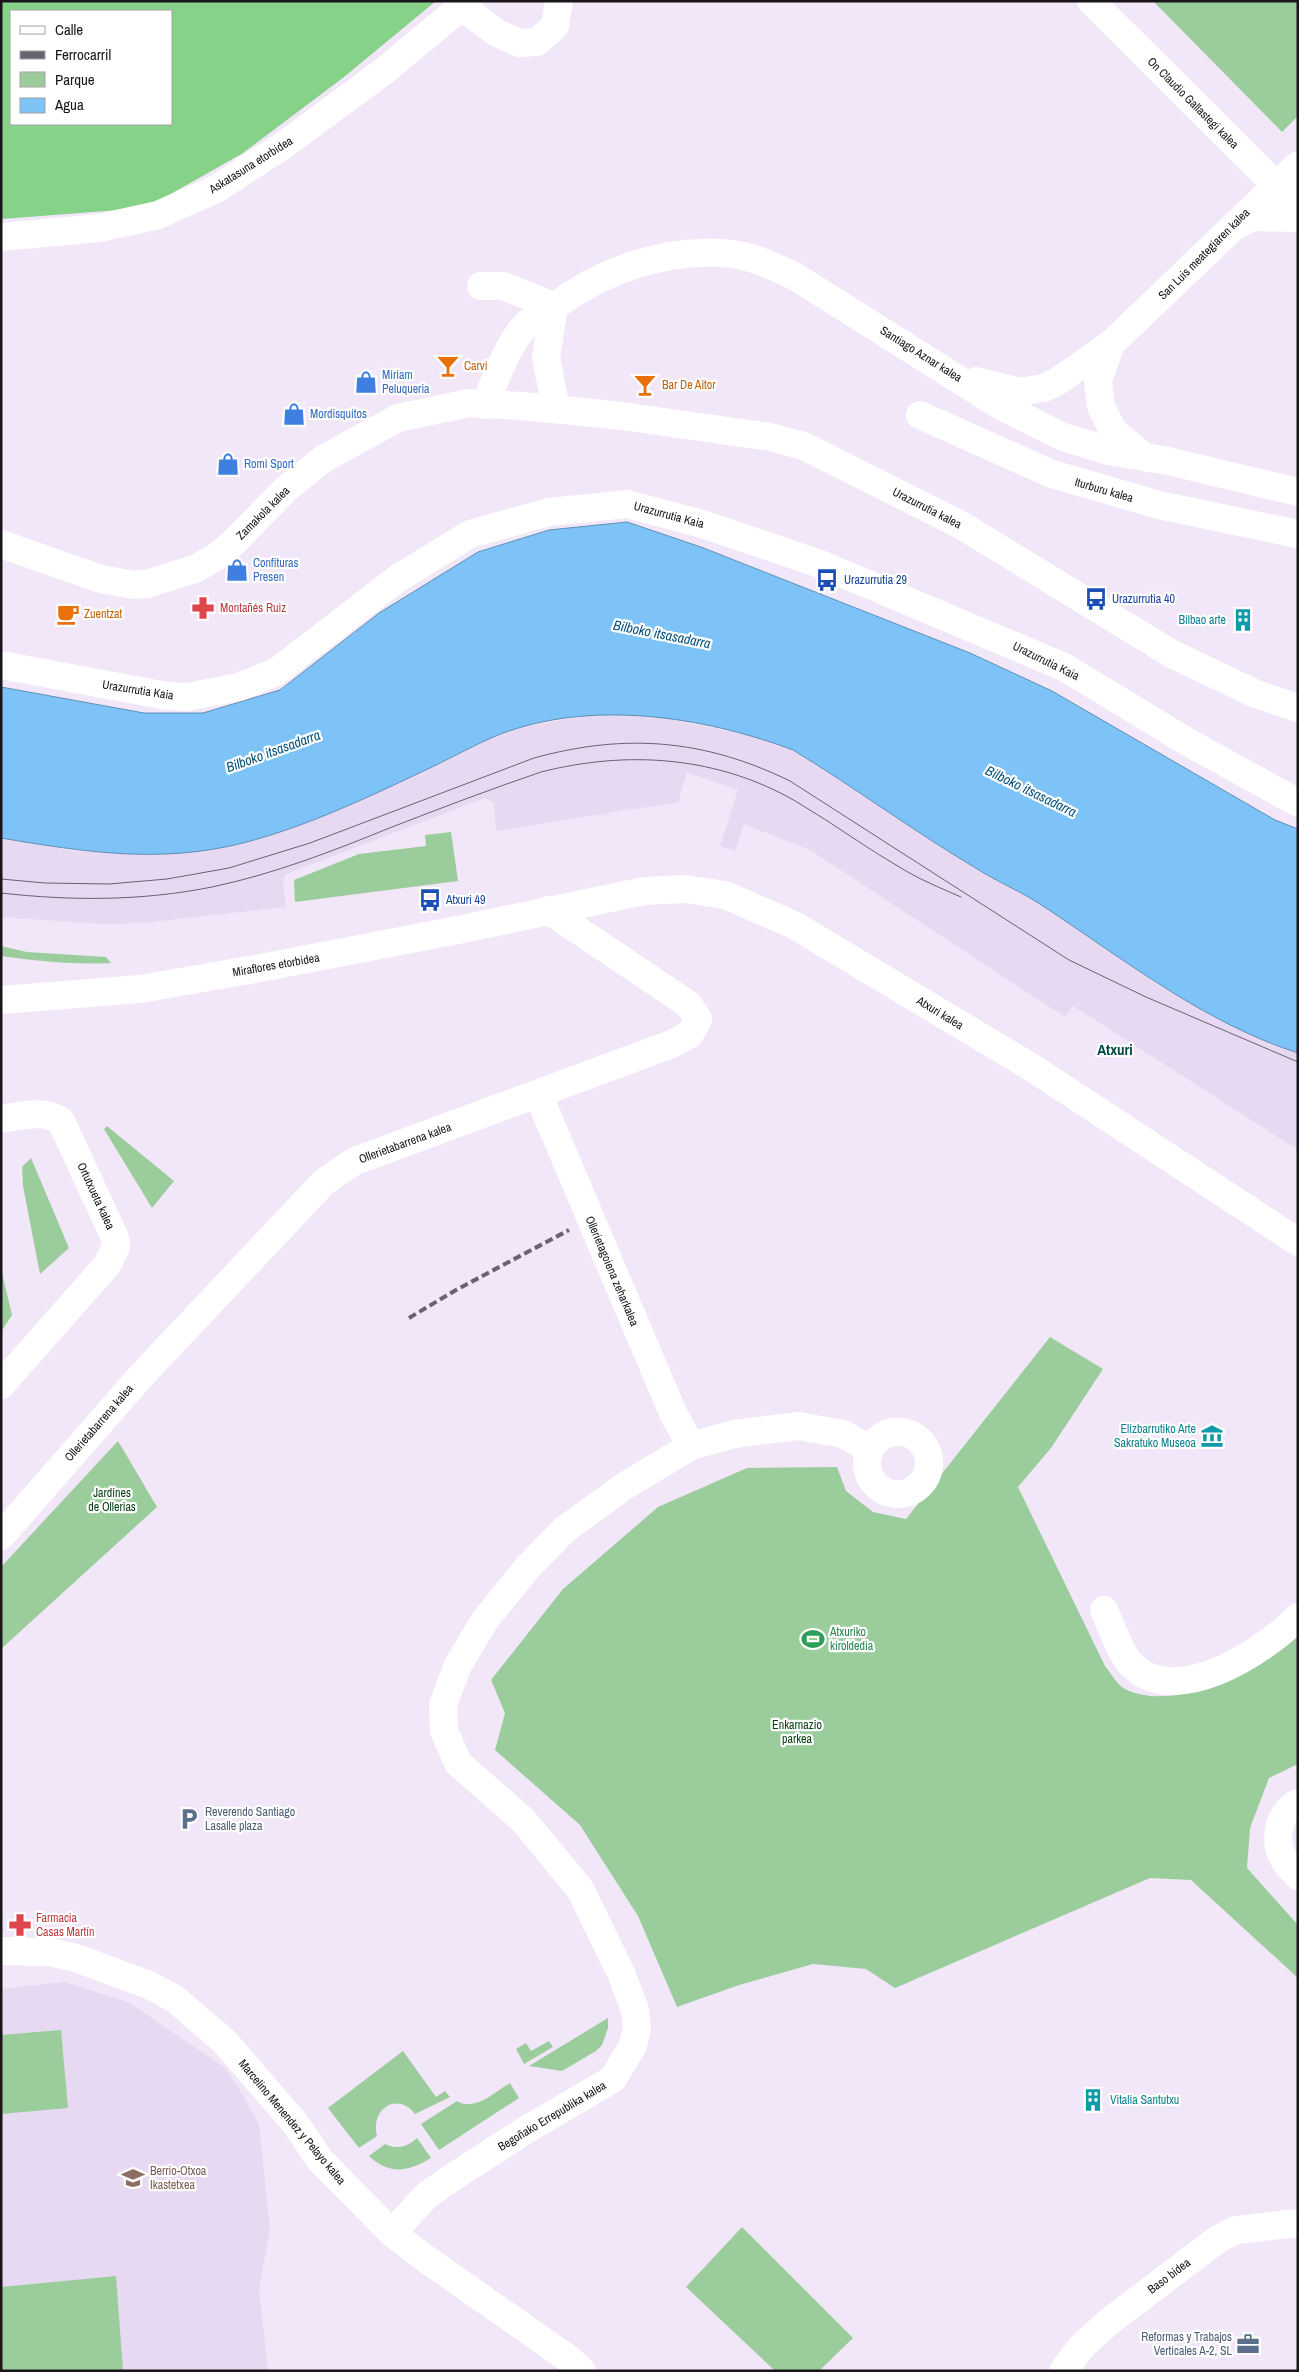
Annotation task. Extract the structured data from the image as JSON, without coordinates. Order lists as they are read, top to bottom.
{
  "streets": {
    "street": [
      "On Claudio Gallastegi kalea",
      "Askatasuna etorbidea",
      "San Luis meategiaren kalea",
      "Santiago Aznar kalea",
      "Iturburu kalea",
      "Urazurrutia kalea",
      "Zamakola kalea",
      "Urazurrutia Kaia",
      "Miraflores etorbidea",
      "Atxuri kalea",
      "Ollerietabarrena kalea",
      "Ortutxueta kalea",
      "Ollerietagoiena zeharkalea",
      "Begoñako Errepublika kalea",
      "Marcelino Menendez y Pelayo kalea",
      "Baso bidea"
    ]
  },
  "crossings": [
    ["On Claudio Gallastegi kalea", "San Luis meategiaren kalea"],
    ["San Luis meategiaren kalea", "Santiago Aznar kalea"],
    ["Santiago Aznar kalea", "Zamakola kalea"],
    ["Urazurrutia kalea", "Zamakola kalea"],
    ["Miraflores etorbidea", "Atxuri kalea"],
    ["Miraflores etorbidea", "Ollerietabarrena kalea"],
    ["Atxuri kalea", "Ollerietabarrena kalea"],
    ["Ollerietabarrena kalea", "Ollerietagoiena zeharkalea"],
    ["Ollerietagoiena zeharkalea", "Begoñako Errepublika kalea"],
    ["Begoñako Errepublika kalea", "Marcelino Menendez y Pelayo kalea"]
  ],
  "districts": ["Atxuri"],
  "water": ["Bilboko itsasadarra"],
  "parks": ["Jardines de Ollerias", "Enkarnazio parkea"],
  "places": {
    "bar": ["Carvi", "Bar De Aitor"],
    "shop": [
      "Miriam Peluqueria",
      "Mordisquitos",
      "Romi Sport",
      "Confituras Presen"
    ],
    "bus stop": ["Urazurrutia 29", "Urazurrutia 40", "Atxuri 49"],
    "pharmacy": ["Montañés Ruiz", "Farmacia Casas Martín"],
    "cafe": ["Zuentzat"],
    "building": ["Bilbao arte", "Vitalia Santutxu"],
    "museum": ["Elizbarrutiko Arte Sakratuko Museoa"],
    "sports": ["Atxuriko kiroldedia"],
    "parking": ["Reverendo Santiago Lasalle plaza"],
    "school or university": ["Berrio-Otxoa Ikastetxea"],
    "office": ["Reformas y Trabajos Verticales A-2, SL"]
  },
  "legend": [
    "Calle",
    "Ferrocarril",
    "Parque",
    "Agua"
  ]
}
